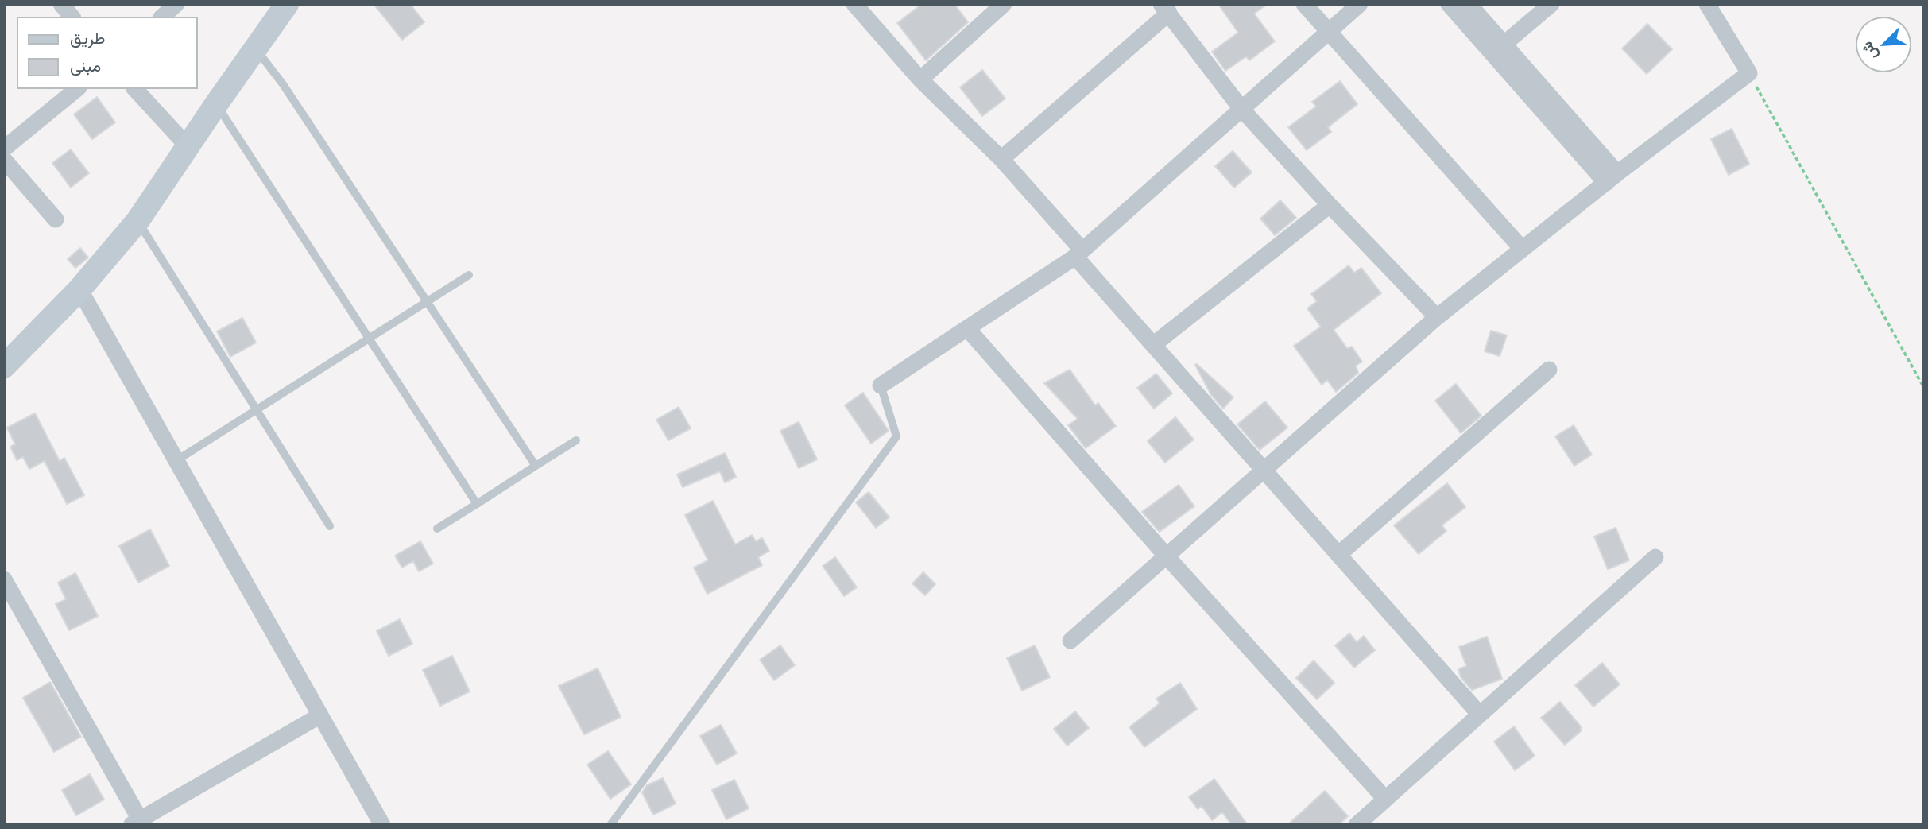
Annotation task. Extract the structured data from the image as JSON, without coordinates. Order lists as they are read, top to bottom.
{
  "legend": ["طريق", "مبنى"],
  "north": "bottom left"
}
